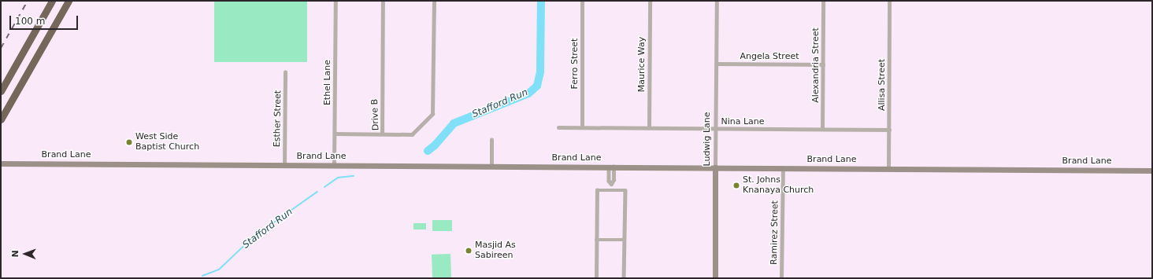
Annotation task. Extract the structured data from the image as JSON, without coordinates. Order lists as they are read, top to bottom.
{
  "streets": {
    "street": [
      "Angela Street",
      "Ferro Street",
      "Maurice Way",
      "Alexandria Street",
      "Ethel Lane",
      "Allisa Street",
      "Drive B",
      "Esther Street",
      "Nina Lane",
      "Ludwig Lane",
      "Brand Lane",
      "Ramirez Street"
    ]
  },
  "crossings": [
    ["Angela Street", "Alexandria Street"],
    ["Angela Street", "Ludwig Lane"],
    ["Ferro Street", "Nina Lane"],
    ["Maurice Way", "Nina Lane"],
    ["Alexandria Street", "Nina Lane"],
    ["Ethel Lane", "Brand Lane"],
    ["Allisa Street", "Nina Lane"],
    ["Allisa Street", "Brand Lane"],
    ["Esther Street", "Brand Lane"],
    ["Nina Lane", "Ludwig Lane"],
    ["Ludwig Lane", "Brand Lane"],
    ["Brand Lane", "Ramirez Street"]
  ],
  "water": ["Stafford Run"],
  "places": ["West Side Baptist Church", "St. Johns Knanaya Church", "Masjid As Sabireen"],
  "scale_bar": "100 m",
  "north": "left"
}
